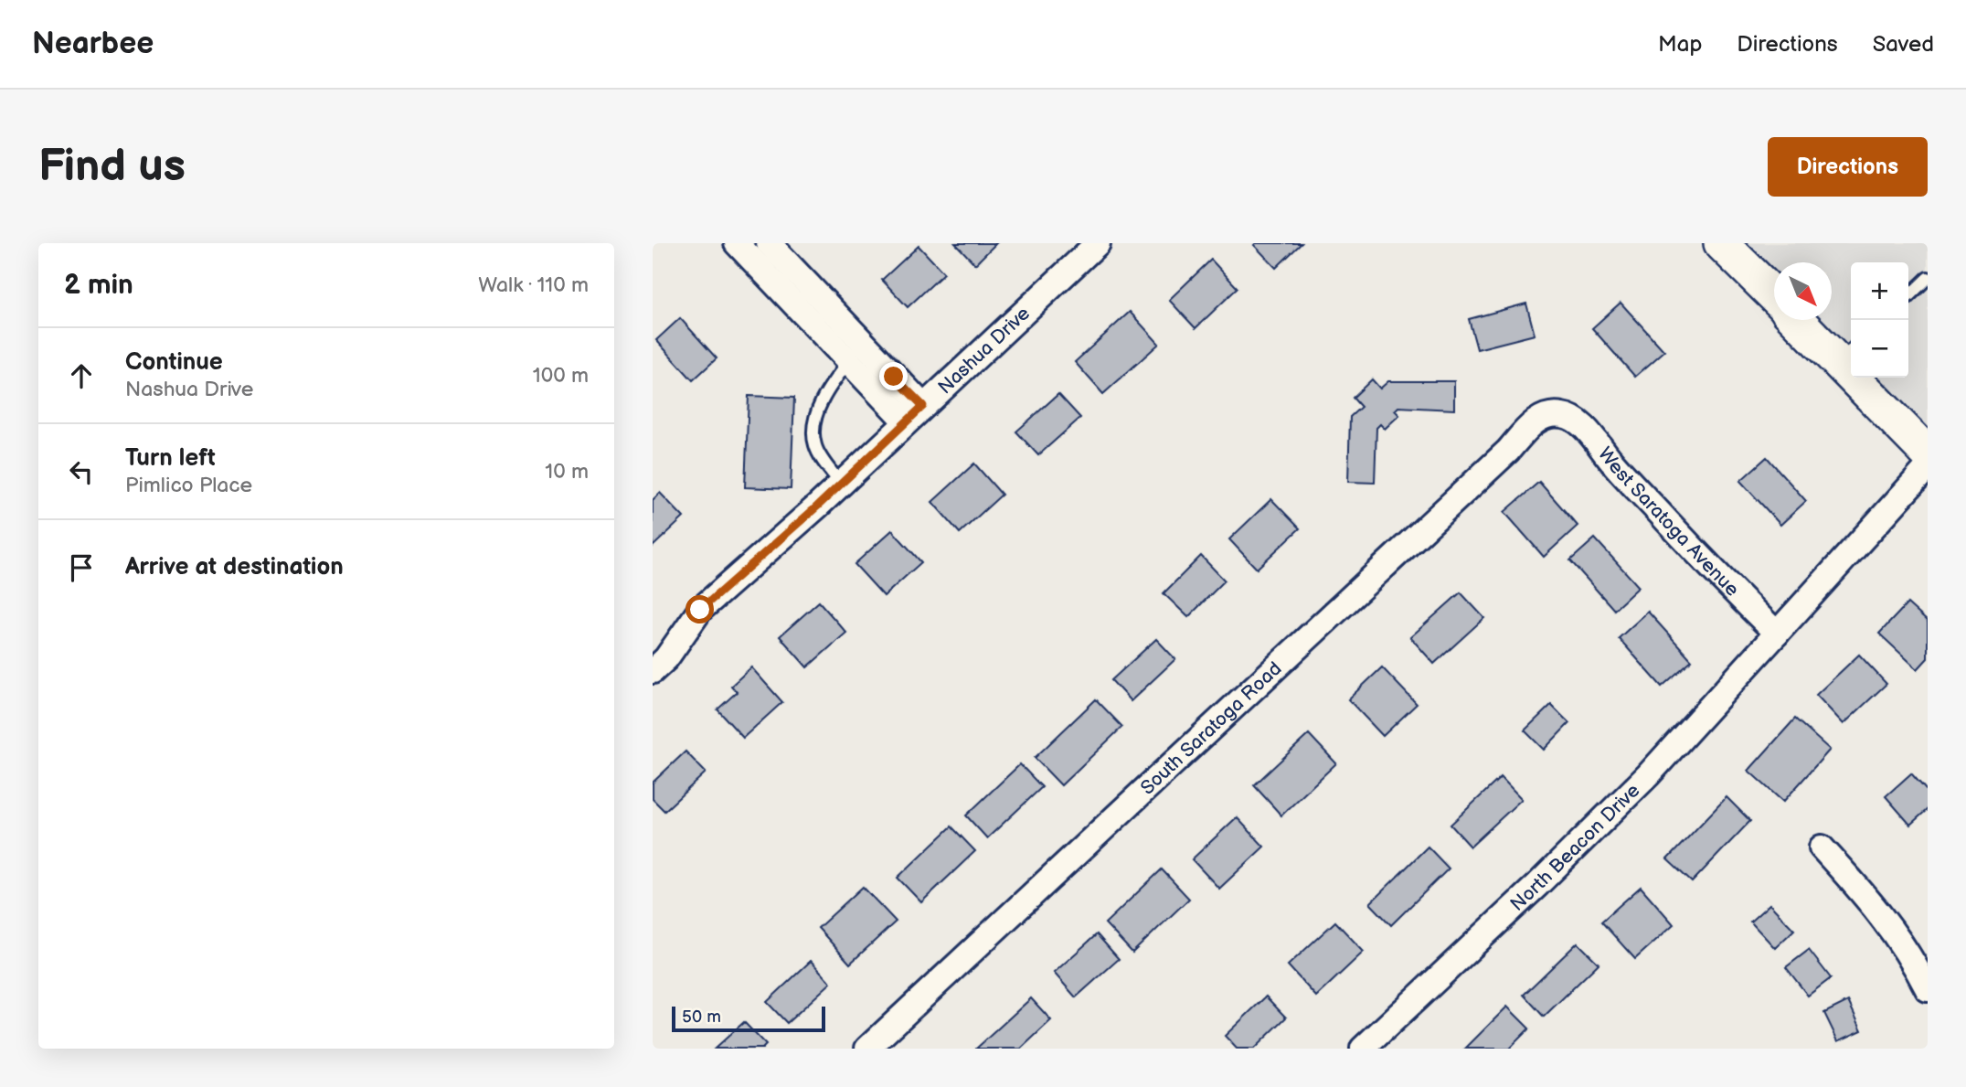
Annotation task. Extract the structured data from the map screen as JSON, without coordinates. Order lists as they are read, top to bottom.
{
  "streets": {
    "street": [
      "Nashua Drive",
      "West Saratoga Avenue",
      "South Saratoga Road",
      "North Beacon Drive"
    ]
  },
  "crossings": [
    ["West Saratoga Avenue", "South Saratoga Road"],
    ["West Saratoga Avenue", "North Beacon Drive"]
  ],
  "scale_bar": "50 m",
  "north": "bottom right",
  "page": {
    "header": "Nearbee",
    "nav": ["Map", "Directions", "Saved"],
    "buttons": "Directions",
    "title": "Find us",
    "heading": ["2 min", "Walk · 110 m"],
    "map_buttons": ["+", "−"],
    "list": [
      ["Continue", "Nashua Drive", "100 m"],
      ["Turn left", "Pimlico Place", "10 m"],
      "Arrive at destination"
    ],
    "scale": "50 m"
  }
}
